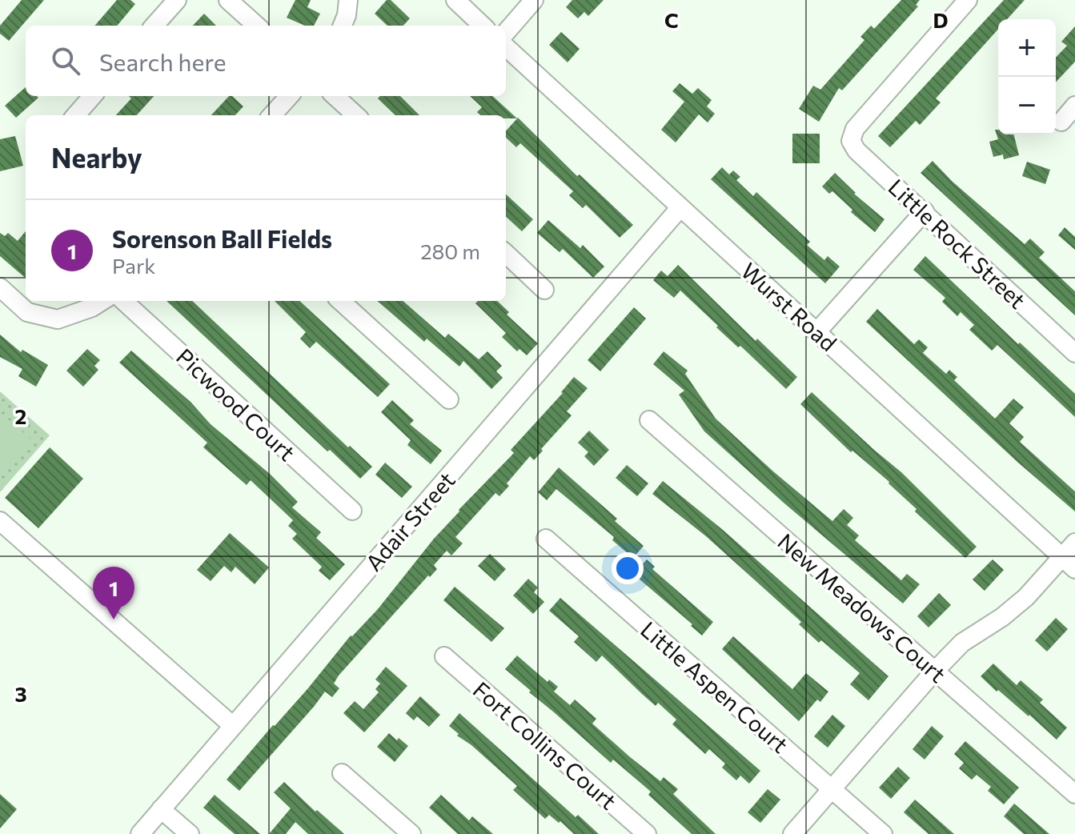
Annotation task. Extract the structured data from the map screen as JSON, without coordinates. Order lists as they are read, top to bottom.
{
  "streets": {
    "street": [
      "Little Rock Street",
      "Wurst Road",
      "Picwood Court",
      "Adair Street",
      "New Meadows Court",
      "Little Aspen Court",
      "Fort Collins Court"
    ]
  },
  "crossings": [
    ["Wurst Road", "Adair Street"]
  ],
  "page": {
    "map_buttons": ["+", "−"],
    "search": "Search here",
    "heading": "Nearby",
    "list": [
      {
        "mark": "1",
        "name": "Sorenson Ball Fields",
        "note": "Park",
        "value": "280 m"
      }
    ],
    "pins": "1"
  },
  "grid": {
    "columns": ["C", "D"],
    "rows": ["2", "3"]
  }
}
